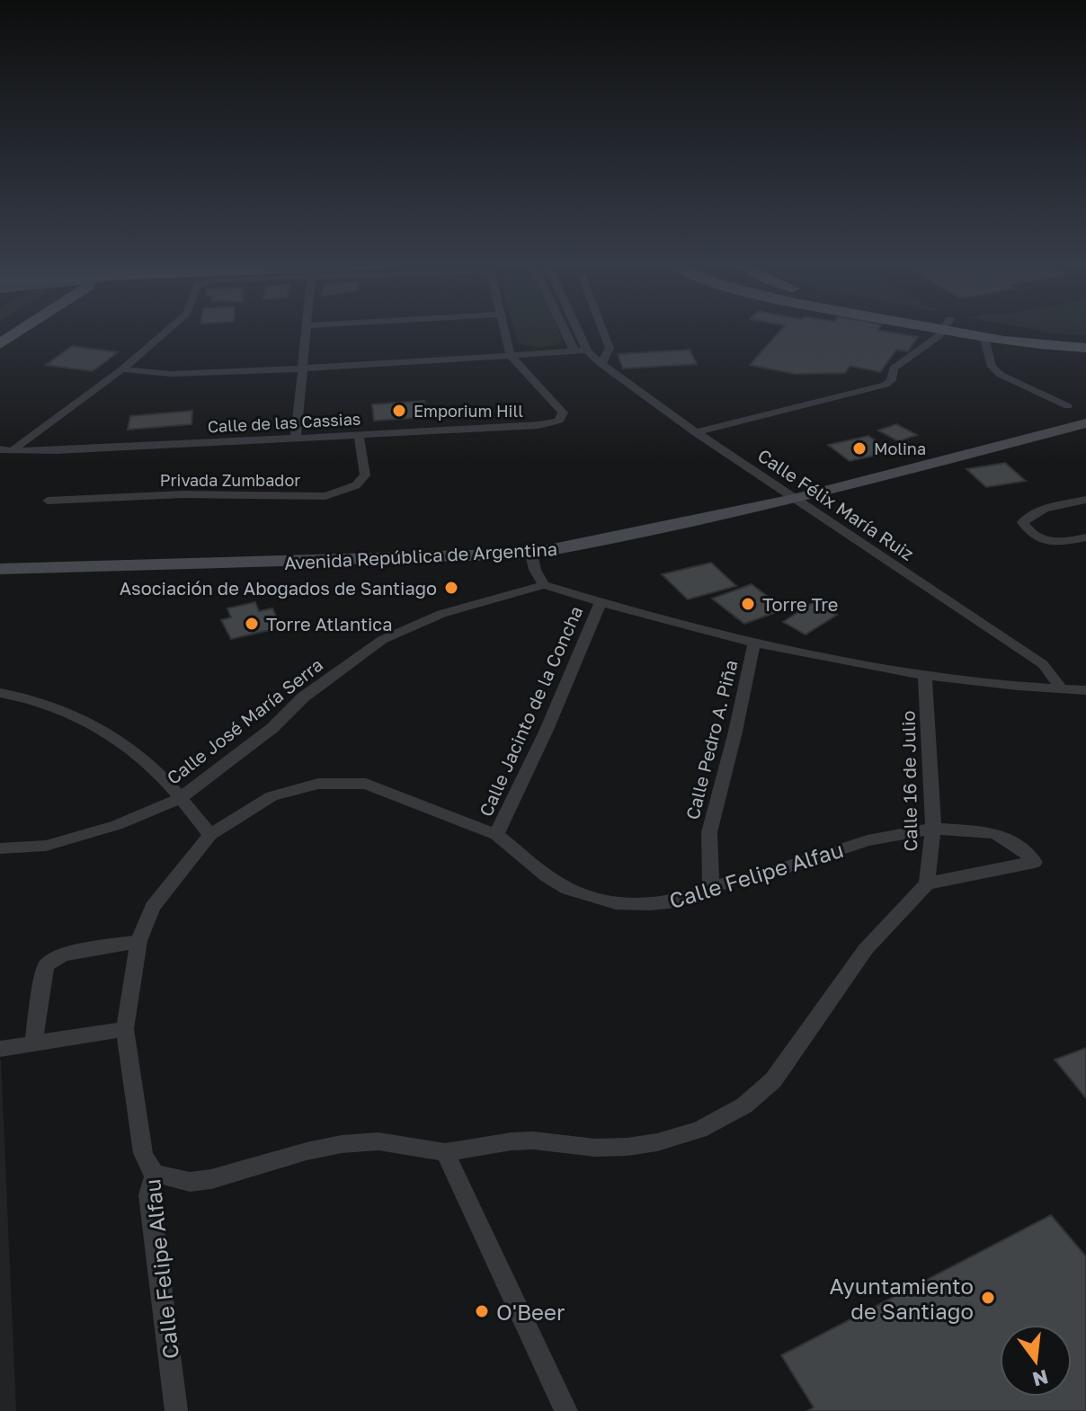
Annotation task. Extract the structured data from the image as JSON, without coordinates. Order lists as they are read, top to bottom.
{
  "streets": {
    "main road": ["Avenida República de Argentina"],
    "street": [
      "Calle de las Cassias",
      "Privada Zumbador",
      "Calle Félix María Ruiz",
      "Calle Jacinto de la Concha",
      "Calle José María Serra",
      "Calle Pedro A. Piña",
      "Calle 16 de Julio",
      "Calle Felipe Alfau"
    ]
  },
  "crossings": [
    ["Calle de las Cassias", "Privada Zumbador"],
    ["Calle Félix María Ruiz", "Avenida República de Argentina"],
    ["Calle Jacinto de la Concha", "Calle Felipe Alfau"],
    ["Calle Pedro A. Piña", "Calle Felipe Alfau"],
    ["Calle 16 de Julio", "Calle Felipe Alfau"]
  ],
  "places": [
    "Emporium Hill",
    "Molina",
    "Asociación de Abogados de Santiago",
    "Torre Tre",
    "Torre Atlantica",
    "Ayuntamiento de Santiago",
    "O'Beer"
  ],
  "north": "bottom"
}
